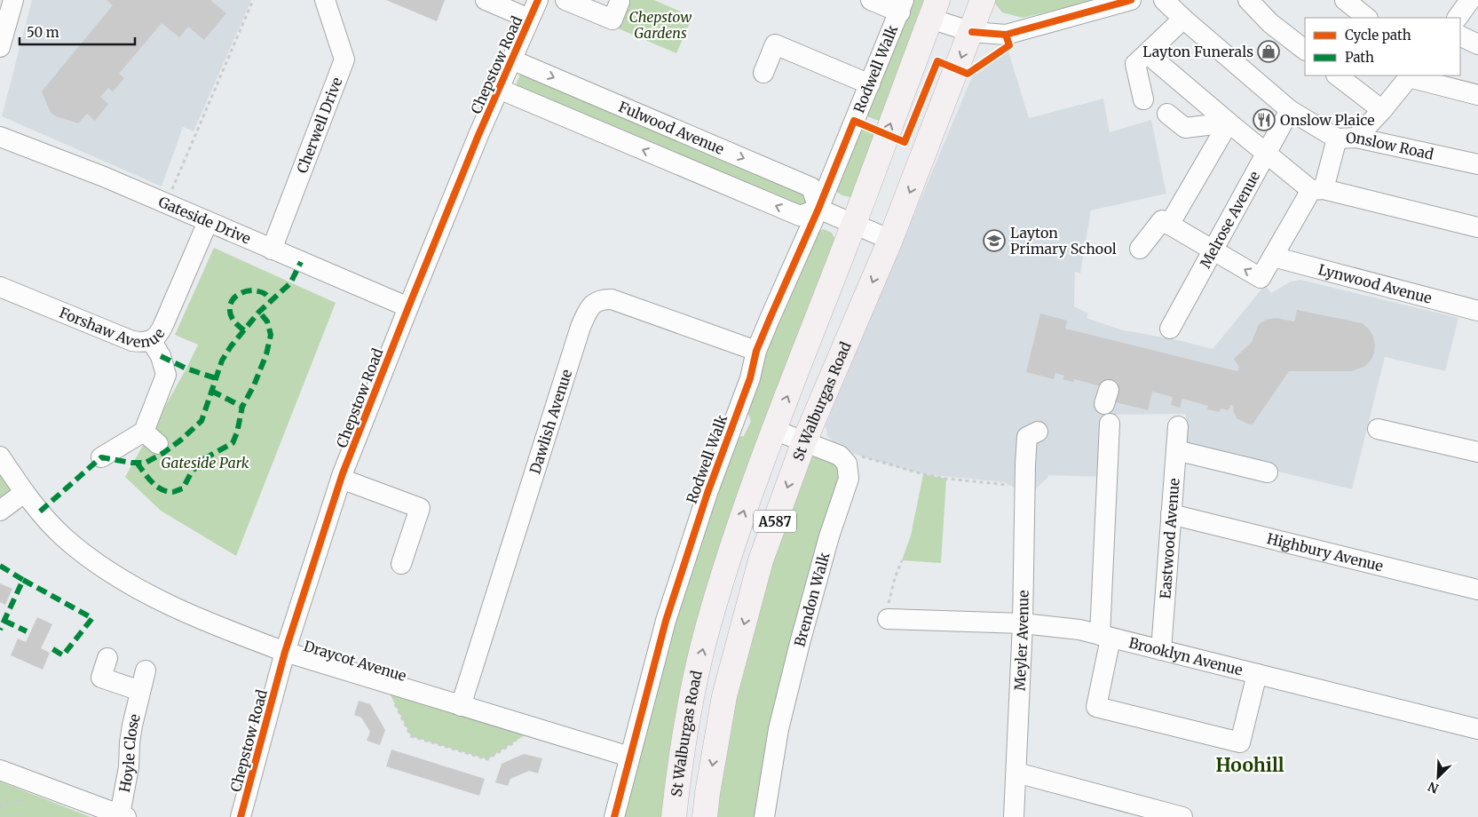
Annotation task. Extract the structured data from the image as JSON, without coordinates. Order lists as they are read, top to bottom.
{
  "streets": {
    "main road": ["St Walburgas Road", "A587"],
    "street": [
      "Chepstow Road",
      "Rodwell Walk",
      "Cherwell Drive",
      "Fulwood Avenue",
      "Onslow Road",
      "Melrose Avenue",
      "Gateside Drive",
      "Lynwood Avenue",
      "Forshaw Avenue",
      "Dawlish Avenue",
      "Eastwood Avenue",
      "Highbury Avenue",
      "Brendon Walk",
      "Meyler Avenue",
      "Brooklyn Avenue",
      "Draycot Avenue",
      "Hoyle Close"
    ]
  },
  "crossings": [
    ["Chepstow Road", "Fulwood Avenue"],
    ["Chepstow Road", "Gateside Drive"],
    ["Chepstow Road", "Draycot Avenue"],
    ["Rodwell Walk", "Fulwood Avenue"],
    ["Rodwell Walk", "Dawlish Avenue"],
    ["Rodwell Walk", "Draycot Avenue"],
    ["Cherwell Drive", "Gateside Drive"],
    ["Onslow Road", "Melrose Avenue"],
    ["Gateside Drive", "Forshaw Avenue"],
    ["Dawlish Avenue", "Draycot Avenue"],
    ["Eastwood Avenue", "Highbury Avenue"],
    ["Eastwood Avenue", "Brooklyn Avenue"],
    ["Meyler Avenue", "Brooklyn Avenue"]
  ],
  "districts": ["Hoohill"],
  "parks": ["Chepstow Gardens", "Gateside Park"],
  "places": {
    "shop": ["Layton Funerals"],
    "restaurant": ["Onslow Plaice"],
    "school or university": ["Layton Primary School"]
  },
  "legend": ["Cycle path", "Path"],
  "scale_bar": "50 m",
  "north": "bottom left"
}
